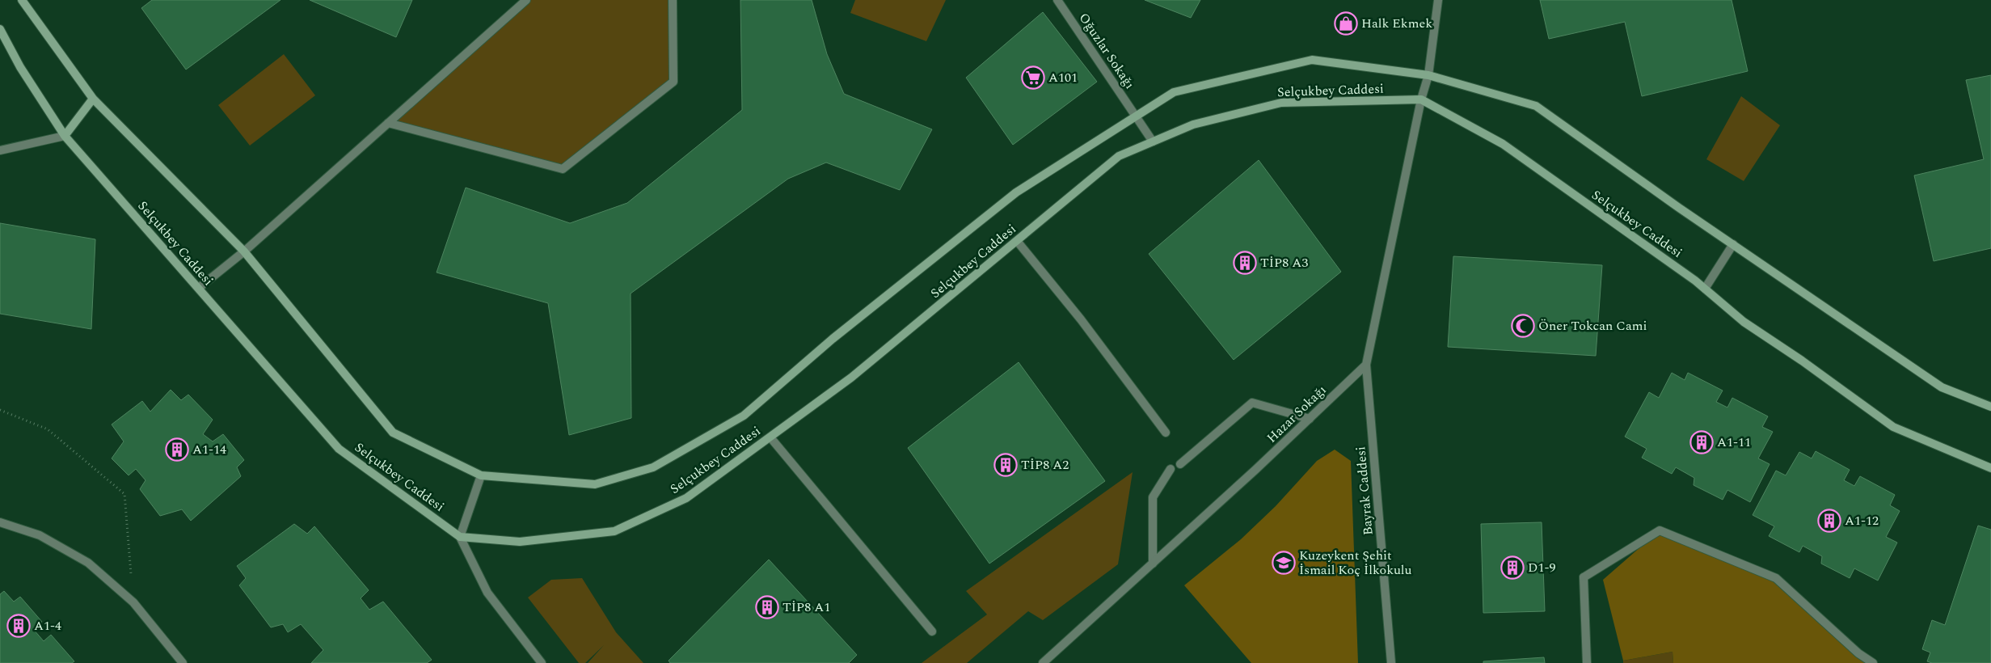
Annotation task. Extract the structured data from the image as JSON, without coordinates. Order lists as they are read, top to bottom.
{
  "streets": {
    "street": [
      "Oğuzlar Sokağı",
      "Selçukbey Caddesi",
      "Hazar Sokağı",
      "Bayrak Caddesi"
    ]
  },
  "crossings": [
    ["Oğuzlar Sokağı", "Selçukbey Caddesi"],
    ["Hazar Sokağı", "Bayrak Caddesi"]
  ],
  "places": {
    "shop": ["Halk Ekmek"],
    "supermarket": ["A101"],
    "building": [
      "TİP8 A3",
      "A1-11",
      "A1-14",
      "TİP8 A2",
      "A1-12",
      "D1-9",
      "TİP8 A1",
      "A1-4"
    ],
    "mosque": ["Öner Tokcan Cami"],
    "school or university": ["Kuzeykent Şehit İsmail Koç İlkokulu"]
  }
}
